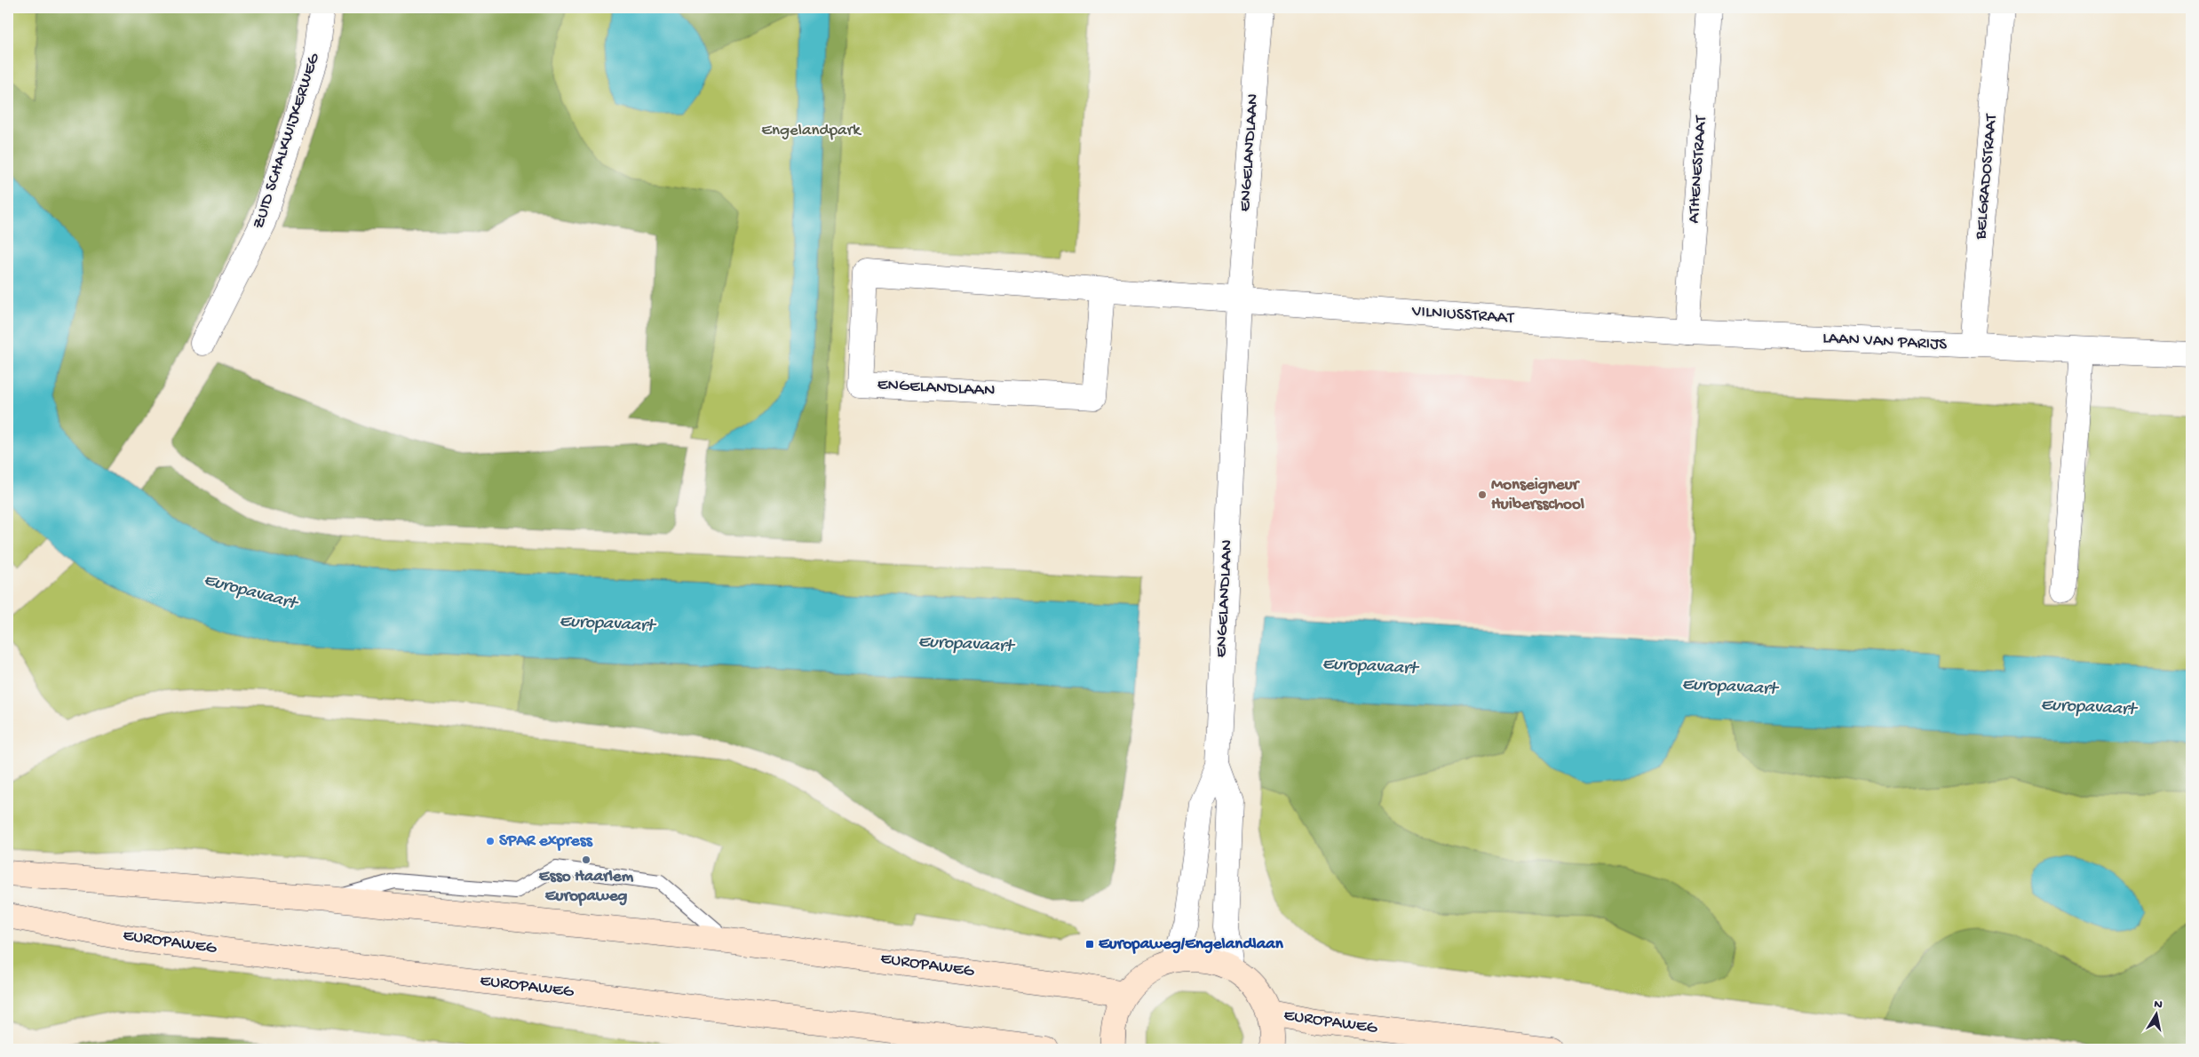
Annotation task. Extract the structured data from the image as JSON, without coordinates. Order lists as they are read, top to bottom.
{
  "streets": {
    "main road": ["EUROPAWEG"],
    "street": [
      "ZUID SCHALKWIJKERWEG",
      "ENGELANDLAAN",
      "ATHENESTRAAT",
      "BELGRADOSTRAAT",
      "VILNIUSSTRAAT",
      "LAAN VAN PARIJS"
    ]
  },
  "crossings": [
    ["ENGELANDLAAN", "VILNIUSSTRAAT"],
    ["ATHENESTRAAT", "VILNIUSSTRAAT"],
    ["ATHENESTRAAT", "LAAN VAN PARIJS"],
    ["BELGRADOSTRAAT", "LAAN VAN PARIJS"],
    ["VILNIUSSTRAAT", "LAAN VAN PARIJS"]
  ],
  "water": ["Europavaart"],
  "parks": ["Engelandpark"],
  "places": {
    "other": ["Monseigneur Huibersschool", "SPAR express", "Esso Haarlem Europaweg"],
    "transit": ["Europaweg/Engelandlaan"]
  },
  "north": "top"
}
